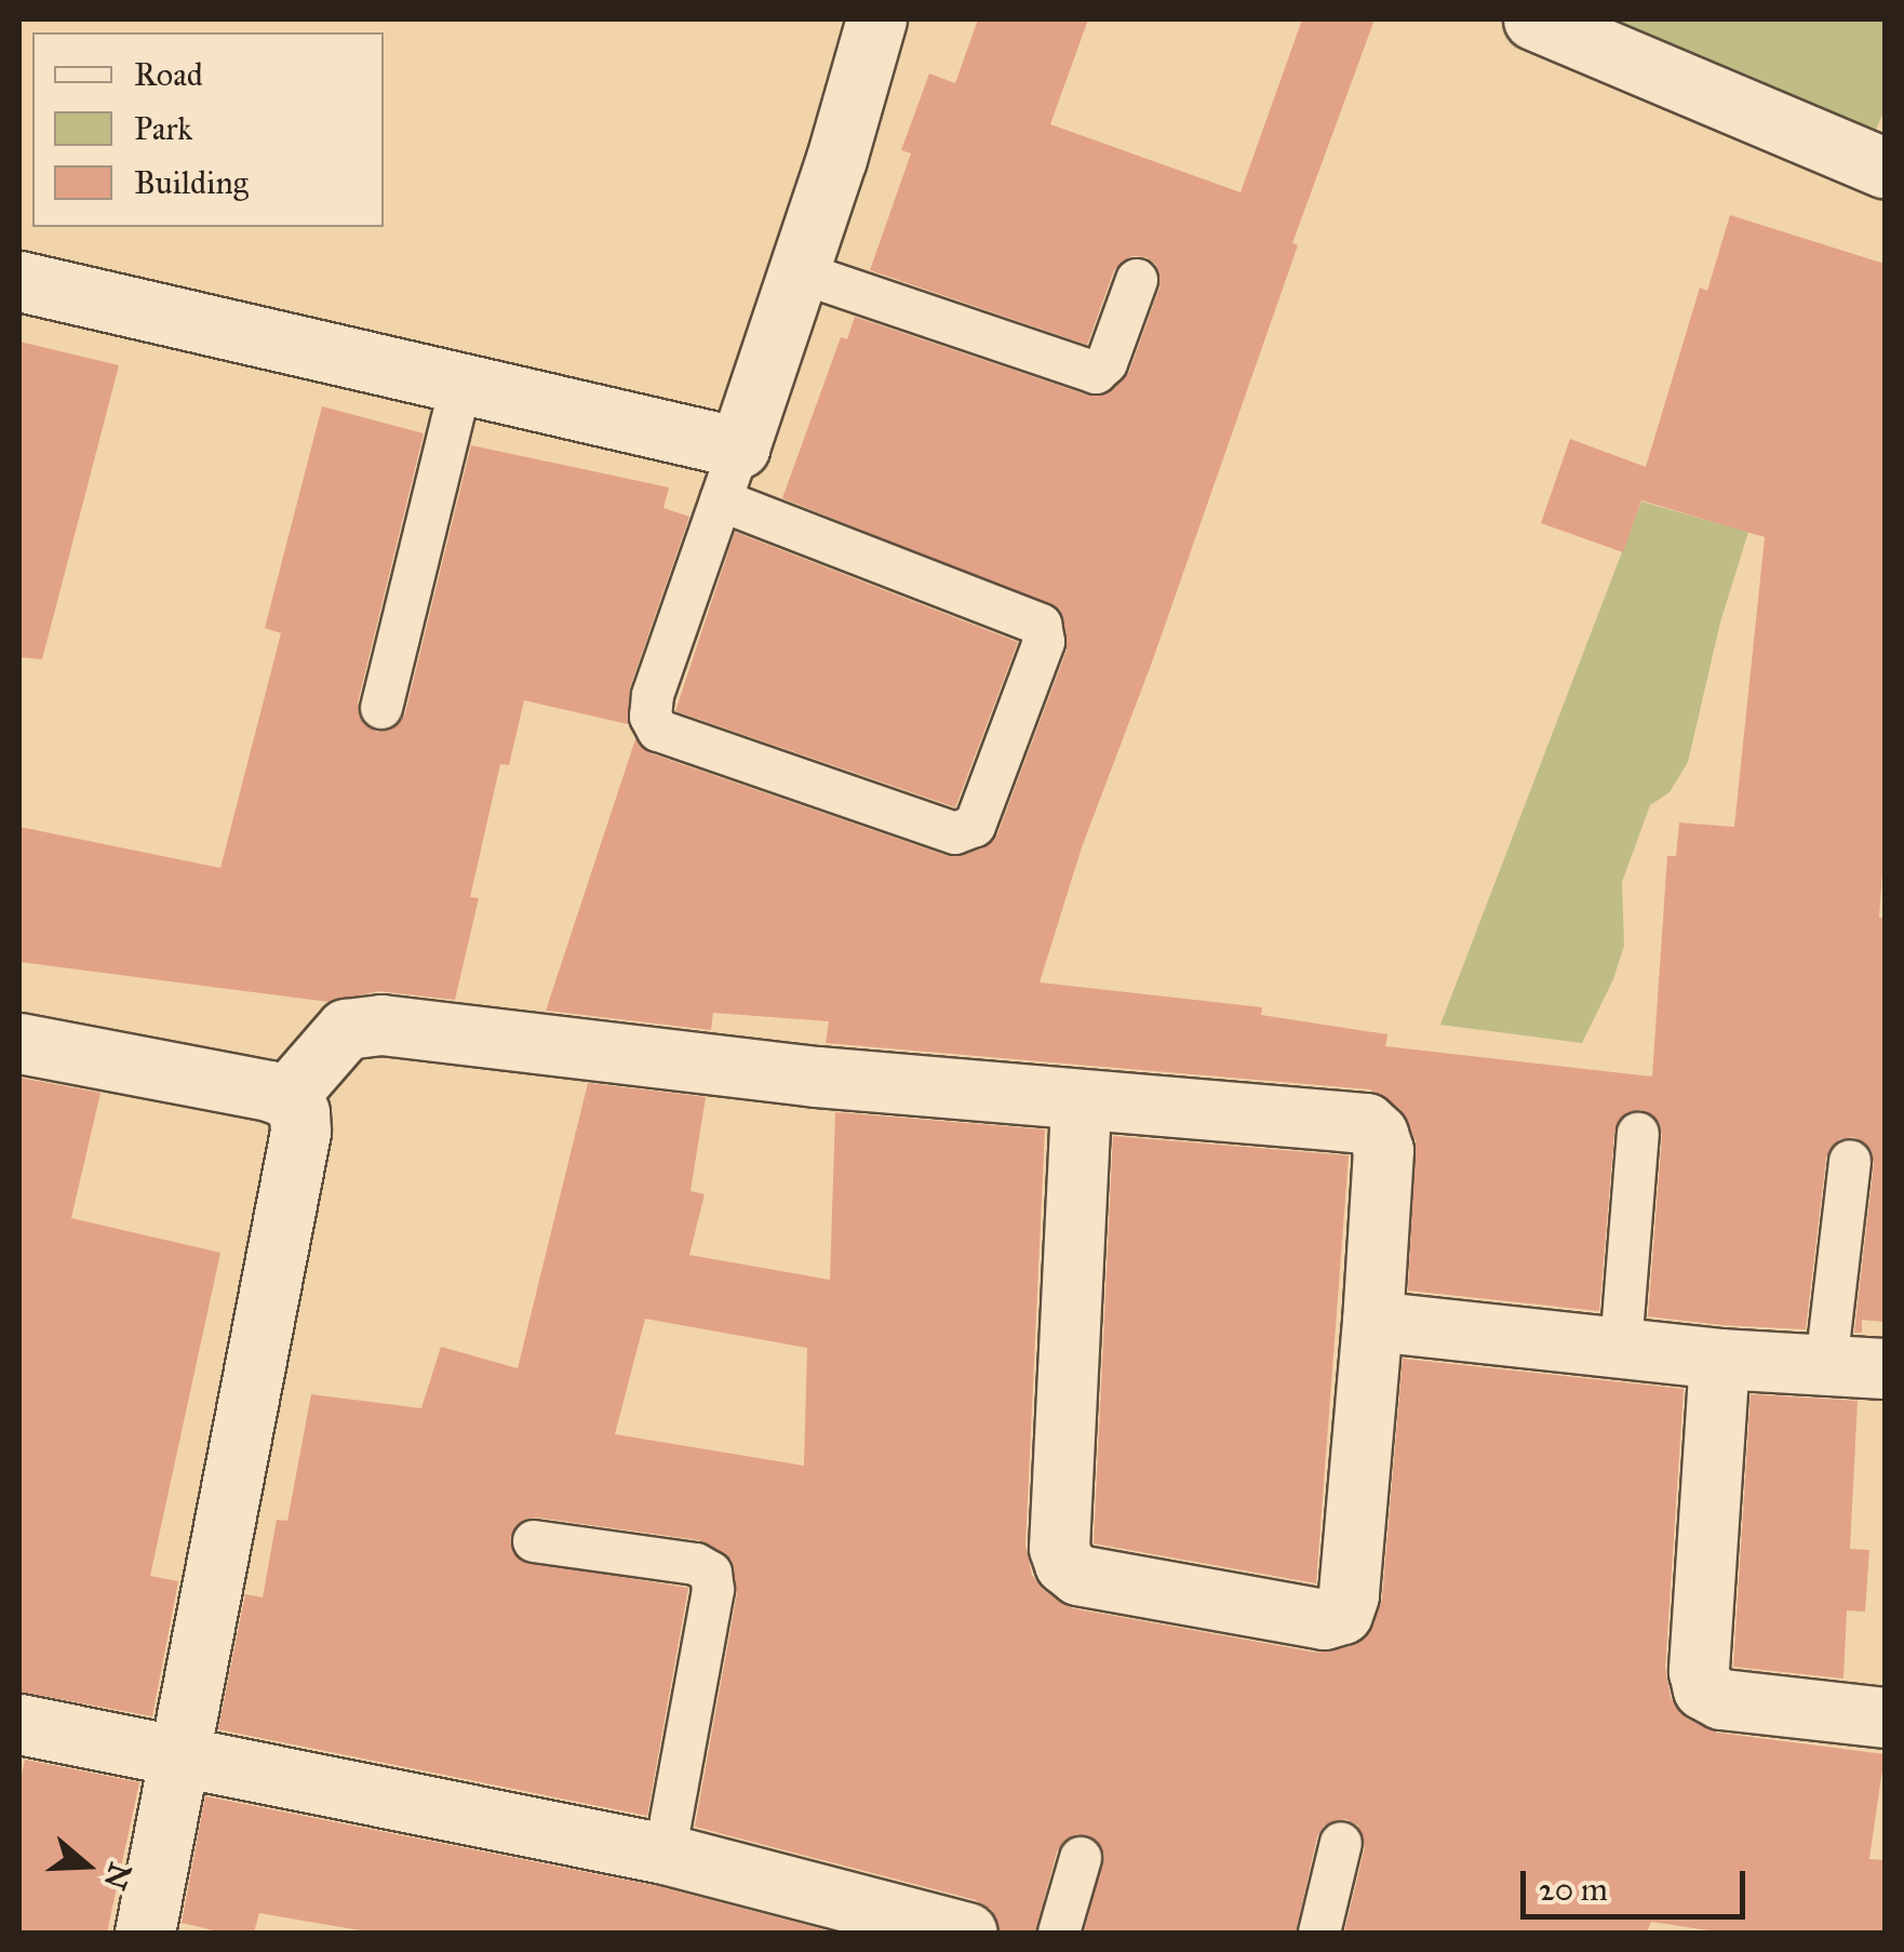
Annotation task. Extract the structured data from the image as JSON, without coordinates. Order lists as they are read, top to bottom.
{
  "legend": ["Road", "Park", "Building"],
  "scale_bar": "20 m",
  "north": "right"
}
